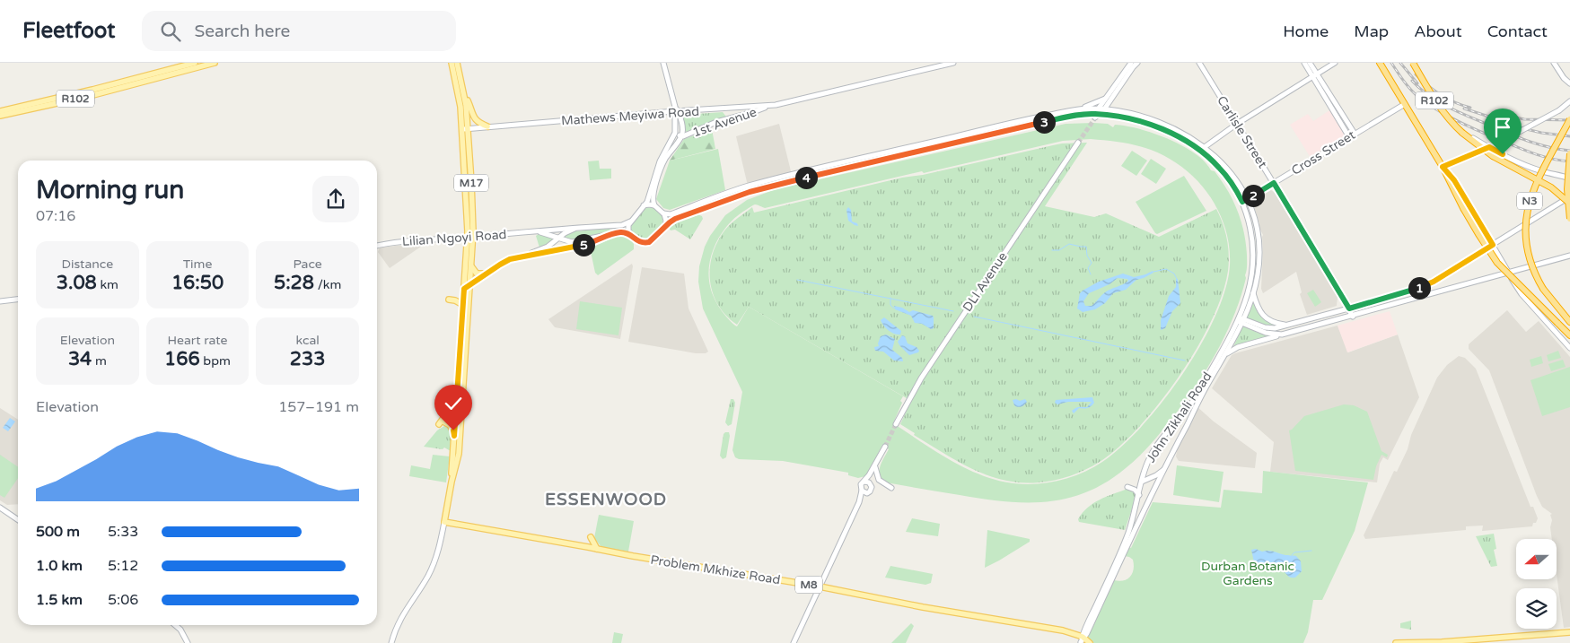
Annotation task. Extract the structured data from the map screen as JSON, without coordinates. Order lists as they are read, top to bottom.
{
  "streets": {
    "highway": ["R102", "N3"],
    "main road": [
      "Mathews Meyiwa Road",
      "1st Avenue",
      "Carlisle Street",
      "Cross Street",
      "M17",
      "Lilian Ngoyi Road",
      "DLI Avenue",
      "John Zikhali Road",
      "Problem Mkhize Road",
      "M8"
    ]
  },
  "crossings": [
    ["R102", "Cross Street"],
    ["Mathews Meyiwa Road", "1st Avenue"],
    ["Mathews Meyiwa Road", "M17"],
    ["1st Avenue", "Lilian Ngoyi Road"],
    ["Carlisle Street", "Cross Street"],
    ["M17", "Lilian Ngoyi Road"],
    ["M17", "Problem Mkhize Road"],
    ["John Zikhali Road", "Problem Mkhize Road"]
  ],
  "districts": ["ESSENWOOD"],
  "parks": ["Durban Botanic Gardens"],
  "north": "left",
  "page": {
    "header": "Fleetfoot",
    "search": "Search here",
    "nav": [
      "Home",
      "Map",
      "About",
      "Contact"
    ],
    "pins": [
      "3",
      "4",
      "2",
      "5",
      "1"
    ],
    "heading": ["Morning run", "07:16"],
    "stats": [
      ["Distance", "3.08 km"],
      ["Time", "16:50"],
      ["Pace", "5:28 /km"],
      ["Elevation", "34 m"],
      ["Heart rate", "166 bpm"],
      ["kcal", "233"]
    ],
    "chart": ["Elevation", "157–191 m"],
    "list": [
      {
        "name": "500 m",
        "note": "5:33"
      },
      {
        "name": "1.0 km",
        "note": "5:12"
      },
      {
        "name": "1.5 km",
        "note": "5:06"
      }
    ]
  }
}
